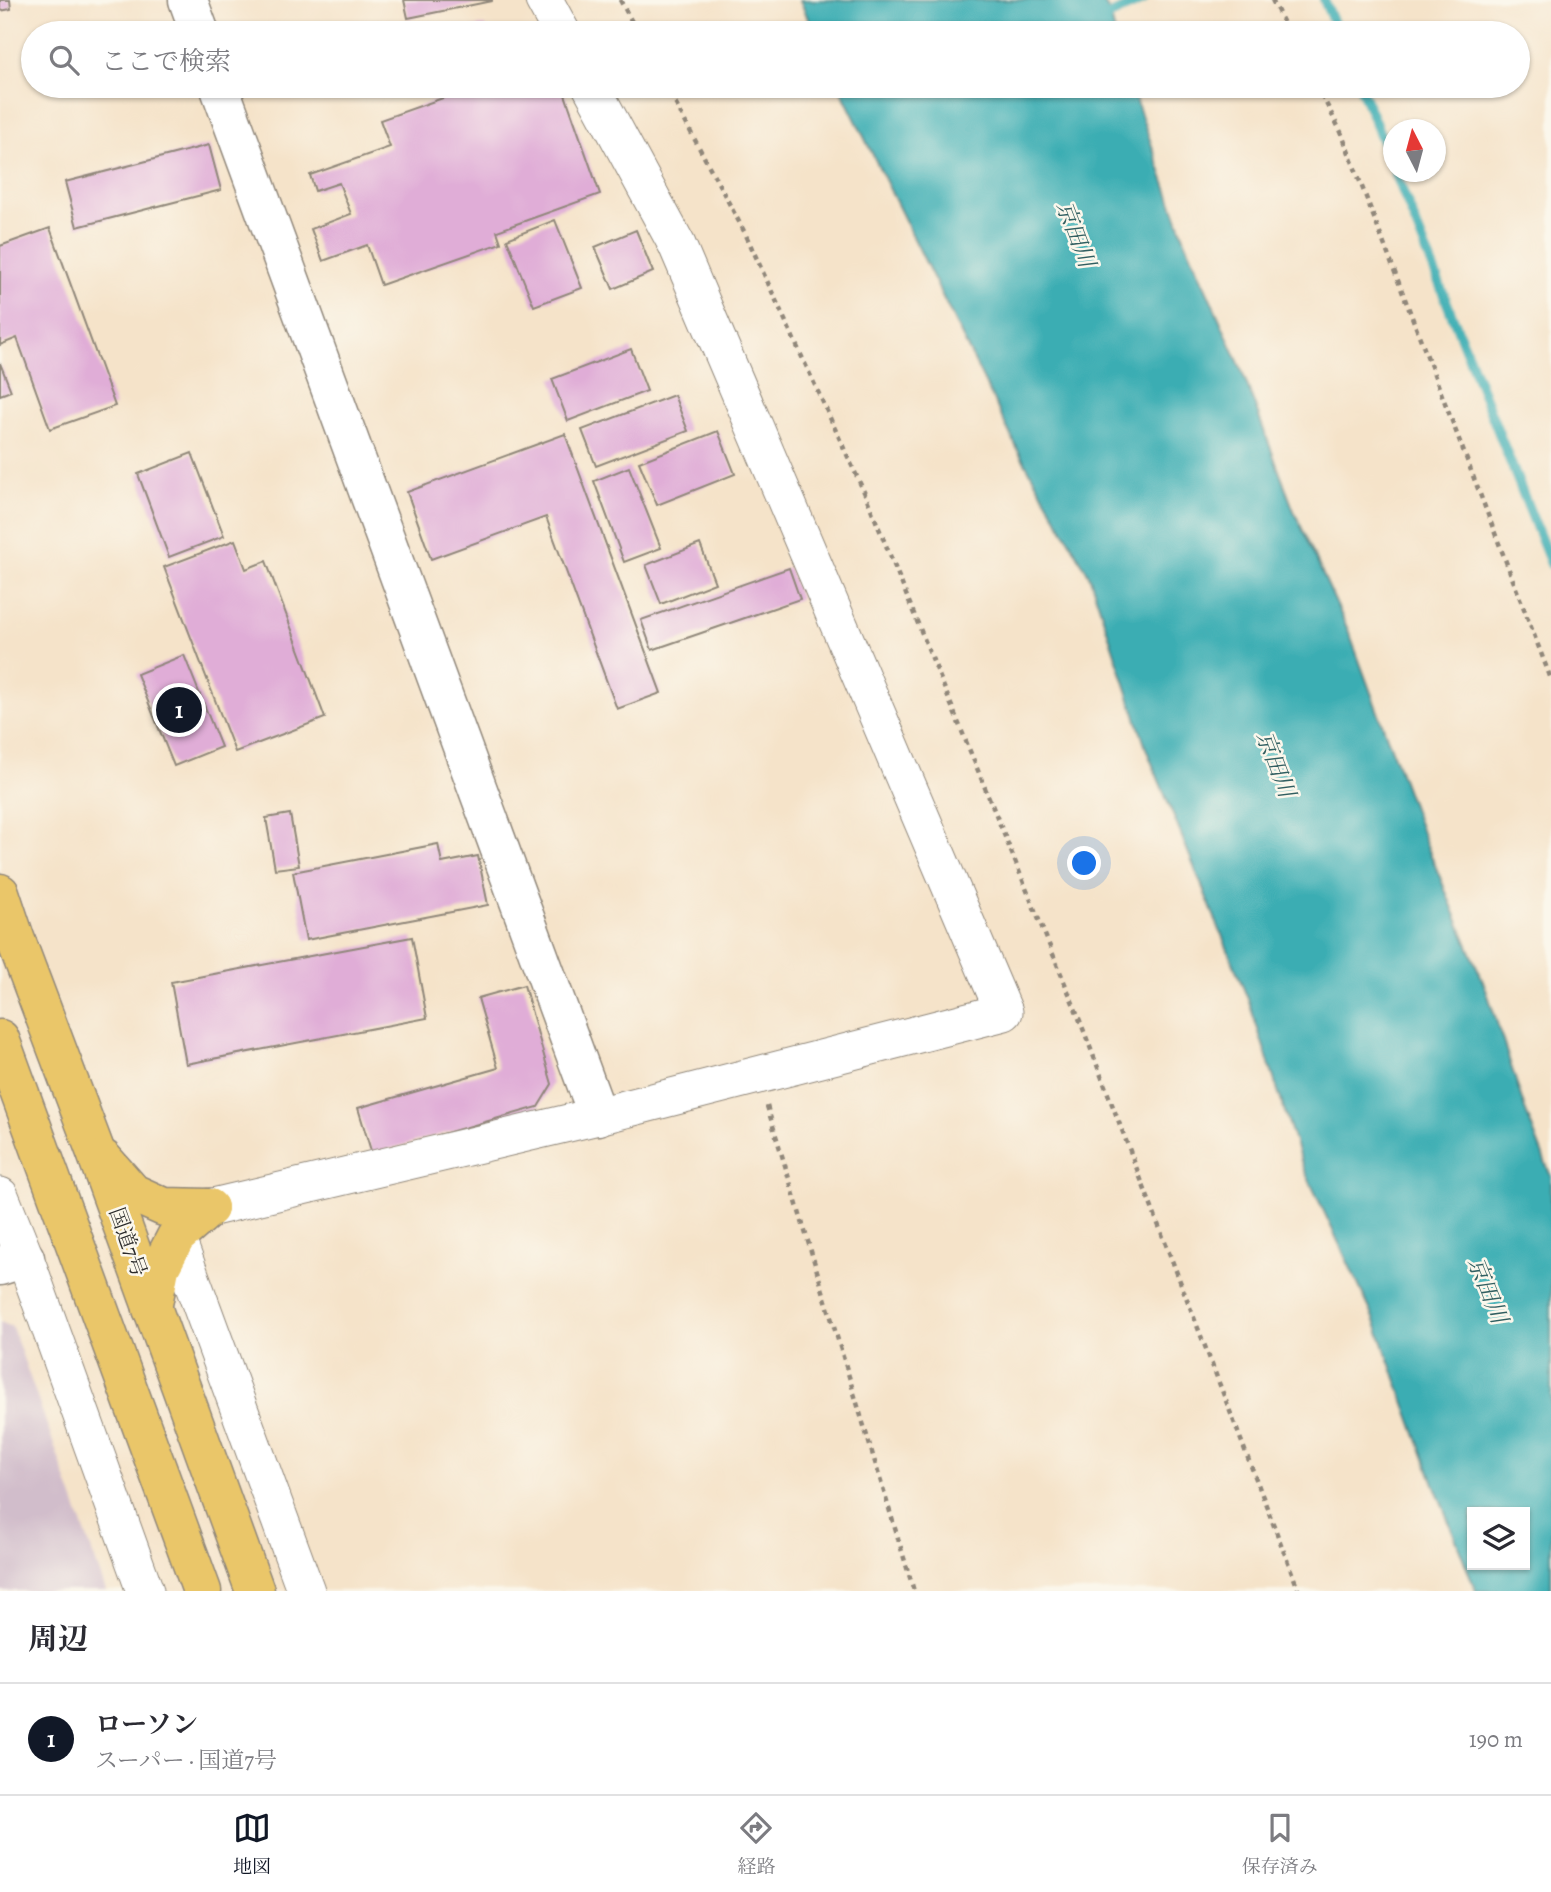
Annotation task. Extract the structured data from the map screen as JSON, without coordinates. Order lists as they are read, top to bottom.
{
  "streets": {
    "highway": ["国道7号"]
  },
  "water": ["京田川"],
  "north": "top",
  "page": {
    "search": "ここで検索",
    "pins": "1",
    "heading": "周辺",
    "list": [
      {
        "mark": "1",
        "name": "ローソン",
        "note": "スーパー · 国道7号",
        "value": "190 m"
      }
    ],
    "nav": ["地図", "経路", "保存済み"]
  }
}
